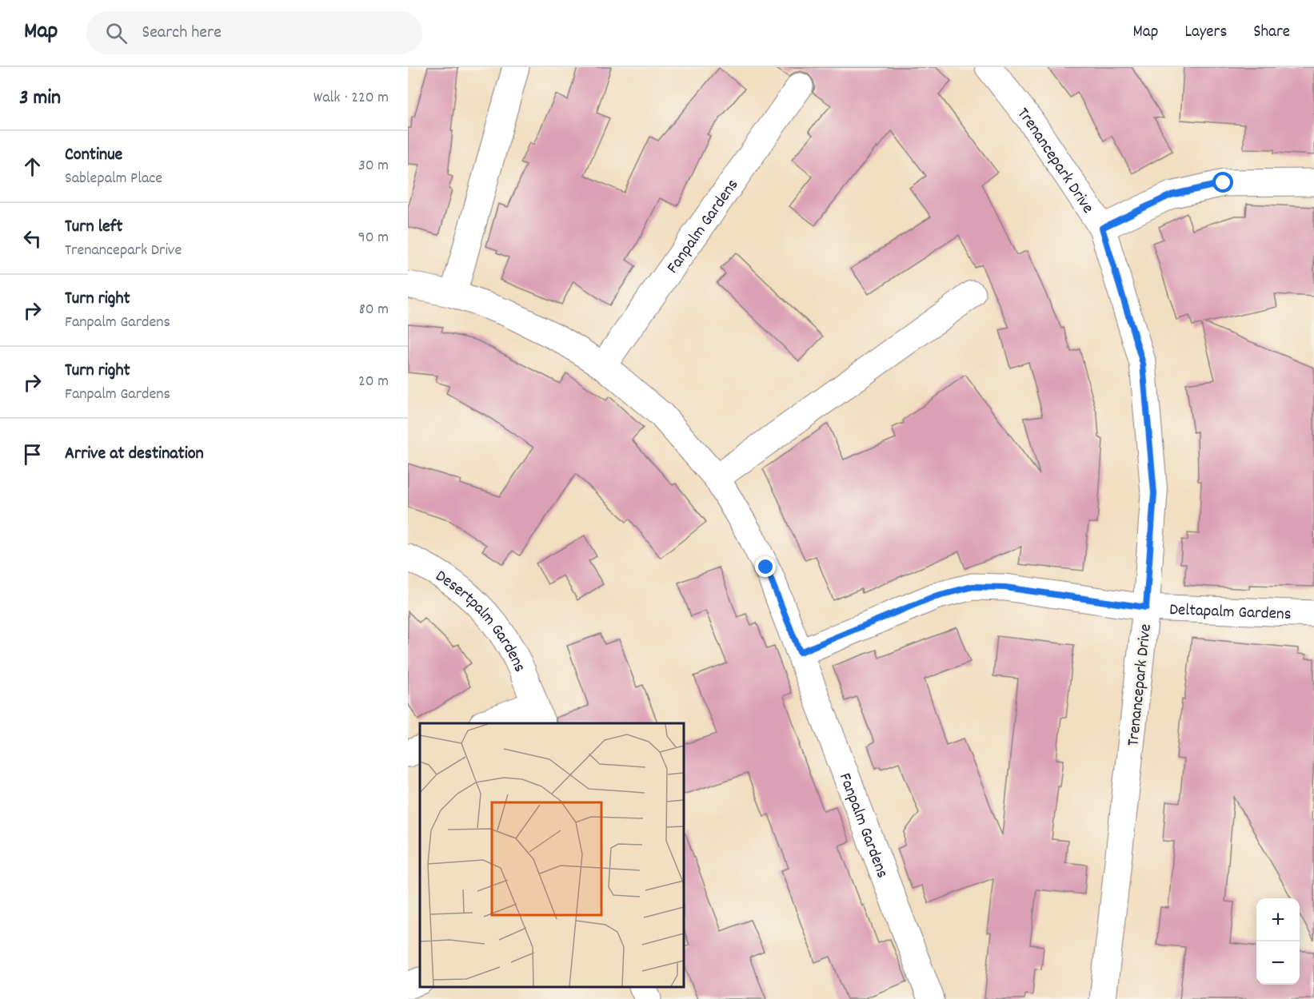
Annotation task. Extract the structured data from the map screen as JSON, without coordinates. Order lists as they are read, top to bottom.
{
  "streets": {
    "street": [
      "Trenancepark Drive",
      "Fanpalm Gardens",
      "Deltapalm Gardens",
      "Desertpalm Gardens"
    ]
  },
  "crossings": [
    ["Trenancepark Drive", "Deltapalm Gardens"]
  ],
  "page": {
    "header": "Map",
    "search": "Search here",
    "nav": ["Map", "Layers", "Share"],
    "heading": ["3 min", "Walk · 220 m"],
    "list": [
      ["Continue", "Sablepalm Place", "30 m"],
      ["Turn left", "Trenancepark Drive", "90 m"],
      ["Turn right", "Fanpalm Gardens", "80 m"],
      ["Turn right", "Fanpalm Gardens", "20 m"],
      "Arrive at destination"
    ],
    "map_buttons": ["+", "−"]
  }
}
